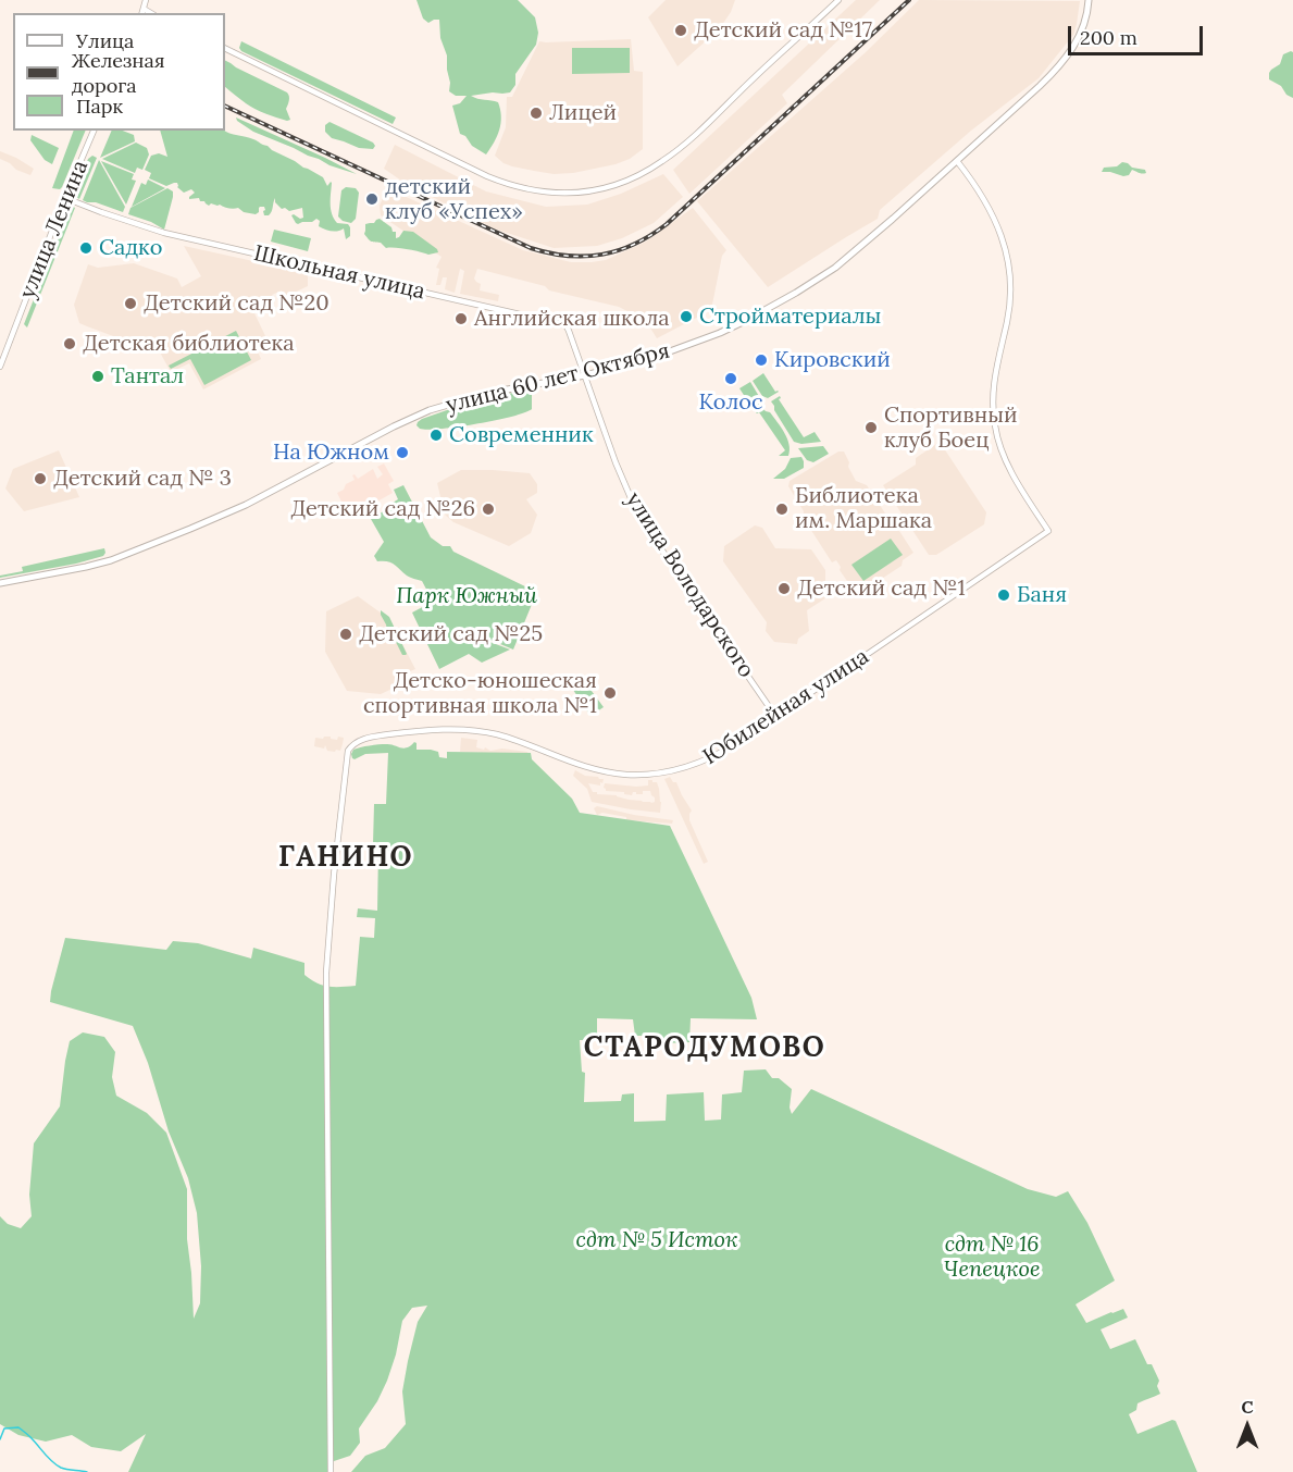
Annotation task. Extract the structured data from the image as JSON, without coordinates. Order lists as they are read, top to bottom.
{
  "streets": {
    "main road": ["улица 60 лет Октября"],
    "street": [
      "улица Ленина",
      "Школьная улица",
      "улица Володарского",
      "Юбилейная улица"
    ]
  },
  "crossings": [
    ["улица Ленина", "Школьная улица"],
    ["Школьная улица", "улица 60 лет Октября"],
    ["Школьная улица", "улица Володарского"],
    ["улица 60 лет Октября", "улица Володарского"],
    ["улица 60 лет Октября", "Юбилейная улица"],
    ["улица Володарского", "Юбилейная улица"]
  ],
  "districts": ["ГАНИНО", "СТАРОДУМОВО"],
  "parks": ["Парк Южный", "сдт № 5 Исток", "сдт № 16 Чепецкое"],
  "places": [
    "Детский сад №17",
    "Лицей",
    "детский клуб «Успех»",
    "Садко",
    "Детский сад №20",
    "Стройматериалы",
    "Английская школа",
    "Детская библиотека",
    "Кировский",
    "Тантал",
    "Колос",
    "Спортивный клуб Боец",
    "Современник",
    "На Южном",
    "Детский сад № 3",
    "Детский сад №26",
    "Библиотека им. Маршака",
    "Детский сад №1",
    "Баня",
    "Детский сад №25",
    "Детско-юношеская спортивная школа №1"
  ],
  "legend": ["Улица", "Железная дорога", "Парк"],
  "scale_bar": "200 m",
  "north": "top"
}
